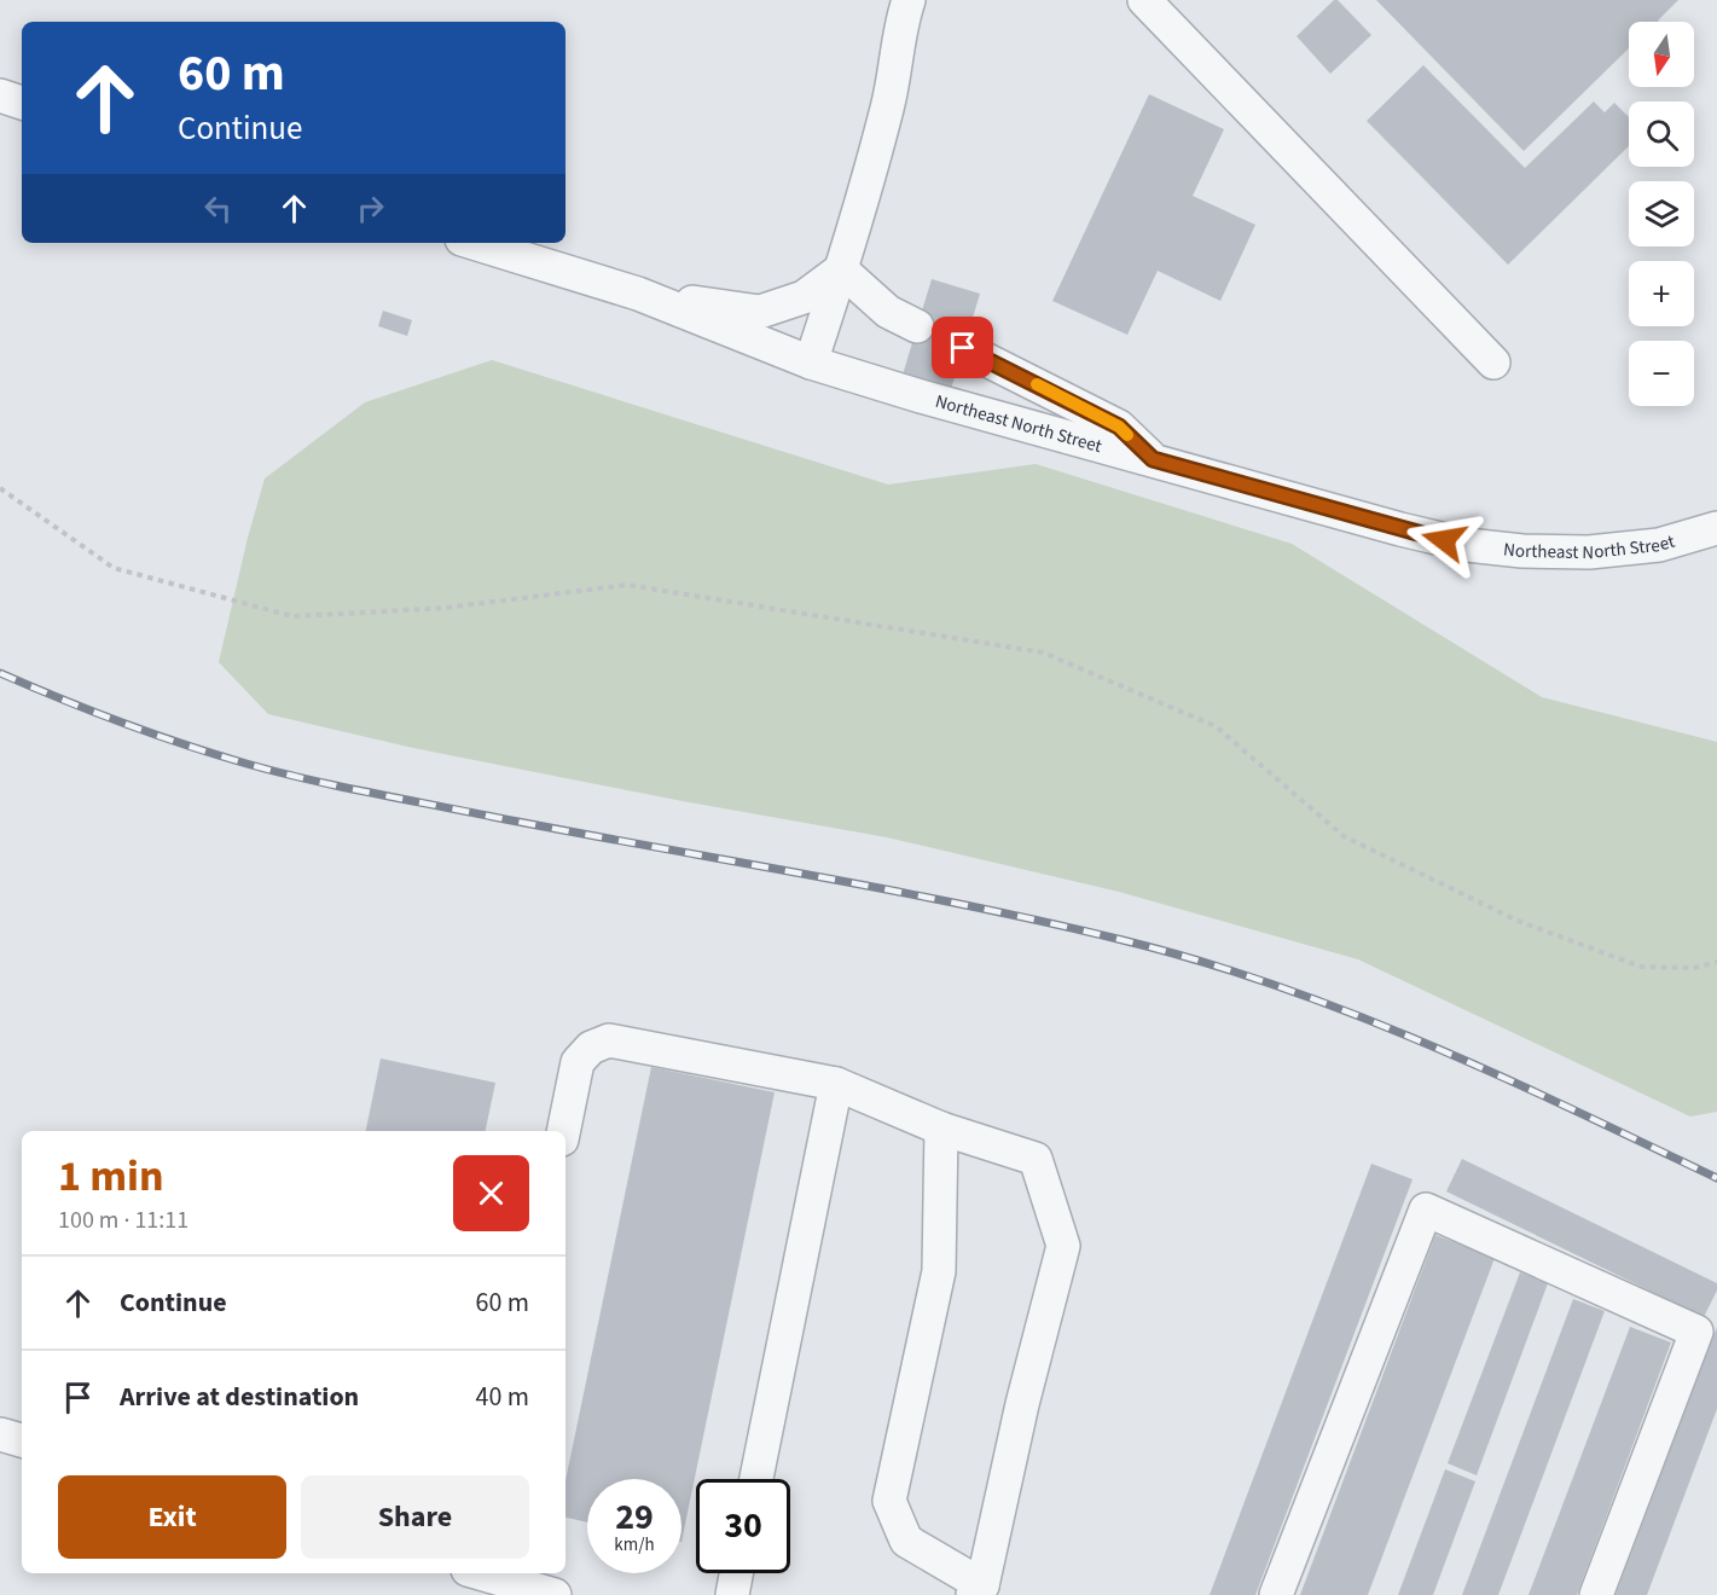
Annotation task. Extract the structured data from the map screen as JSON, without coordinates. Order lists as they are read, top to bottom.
{
  "streets": {
    "street": ["Northeast North Street"]
  },
  "north": "bottom",
  "page": {
    "map_buttons": ["+", "−"],
    "turn": ["60 m", "Continue"],
    "heading": ["1 min", "100 m · 11:11"],
    "list": [
      {
        "name": "Continue",
        "value": "60 m"
      },
      {
        "name": "Arrive at destination",
        "value": "40 m"
      }
    ],
    "buttons": ["Exit", "Share"],
    "speed": "29 km/h",
    "limit": "30"
  }
}
